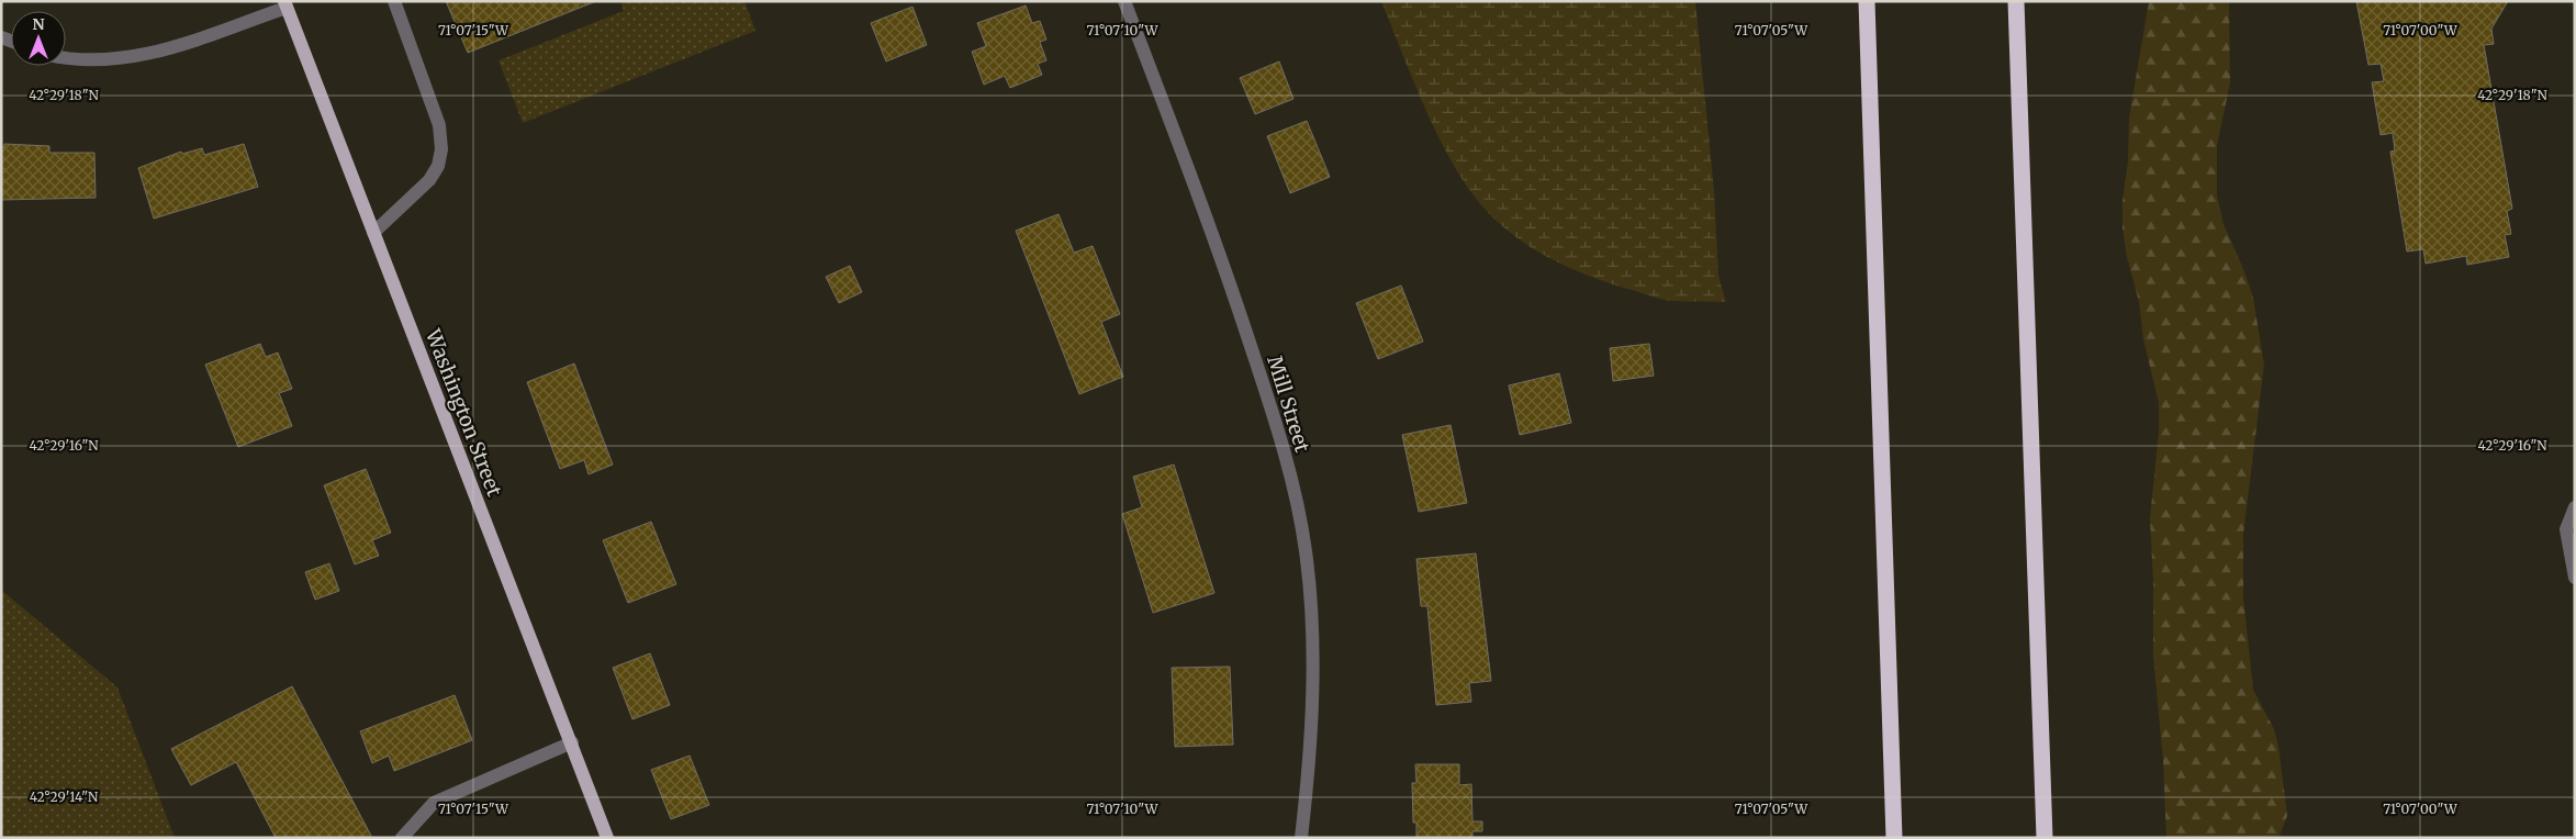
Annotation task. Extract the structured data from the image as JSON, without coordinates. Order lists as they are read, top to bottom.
{
  "streets": {
    "main road": ["Washington Street"],
    "street": ["Mill Street"]
  },
  "north": "top",
  "coordinates": [
    "71°07'15\"W",
    "71°07'10\"W",
    "71°07'05\"W",
    "71°07'00\"W",
    "42°29'18\"N",
    "42°29'16\"N",
    "42°29'14\"N"
  ]
}
